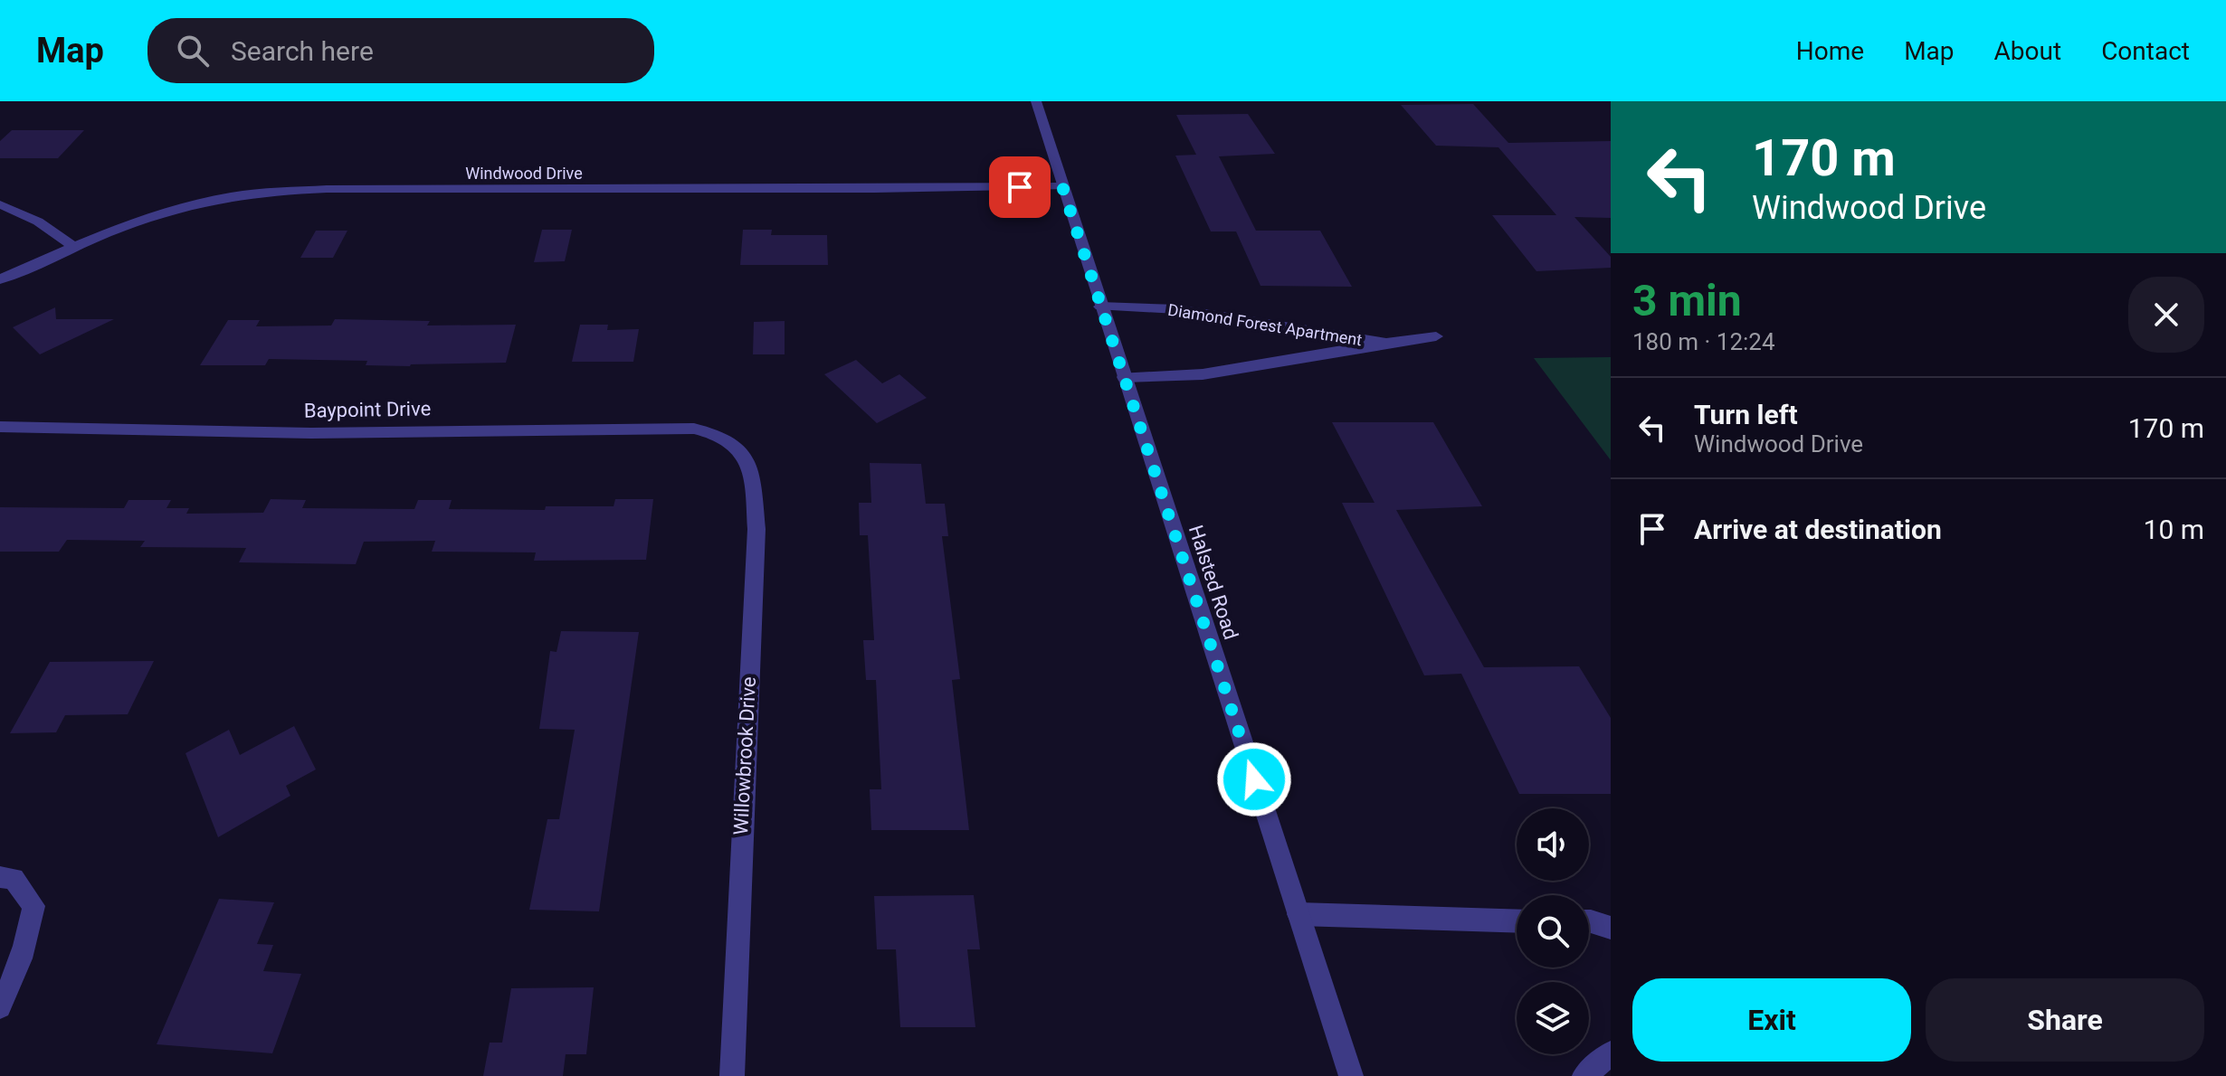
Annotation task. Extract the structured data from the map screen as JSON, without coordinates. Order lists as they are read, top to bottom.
{
  "streets": {
    "street": [
      "Windwood Drive",
      "Diamond Forest Apartment",
      "Baypoint Drive",
      "Halsted Road",
      "Willowbrook Drive"
    ]
  },
  "crossings": [
    ["Windwood Drive", "Halsted Road"],
    ["Diamond Forest Apartment", "Halsted Road"],
    ["Baypoint Drive", "Willowbrook Drive"]
  ],
  "page": {
    "header": "Map",
    "search": "Search here",
    "nav": [
      "Home",
      "Map",
      "About",
      "Contact"
    ],
    "turn": ["170 m", "Windwood Drive"],
    "heading": ["3 min", "180 m · 12:24"],
    "list": [
      {
        "name": "Turn left",
        "note": "Windwood Drive",
        "value": "170 m"
      },
      {
        "name": "Arrive at destination",
        "value": "10 m"
      }
    ],
    "buttons": ["Exit", "Share"]
  }
}
